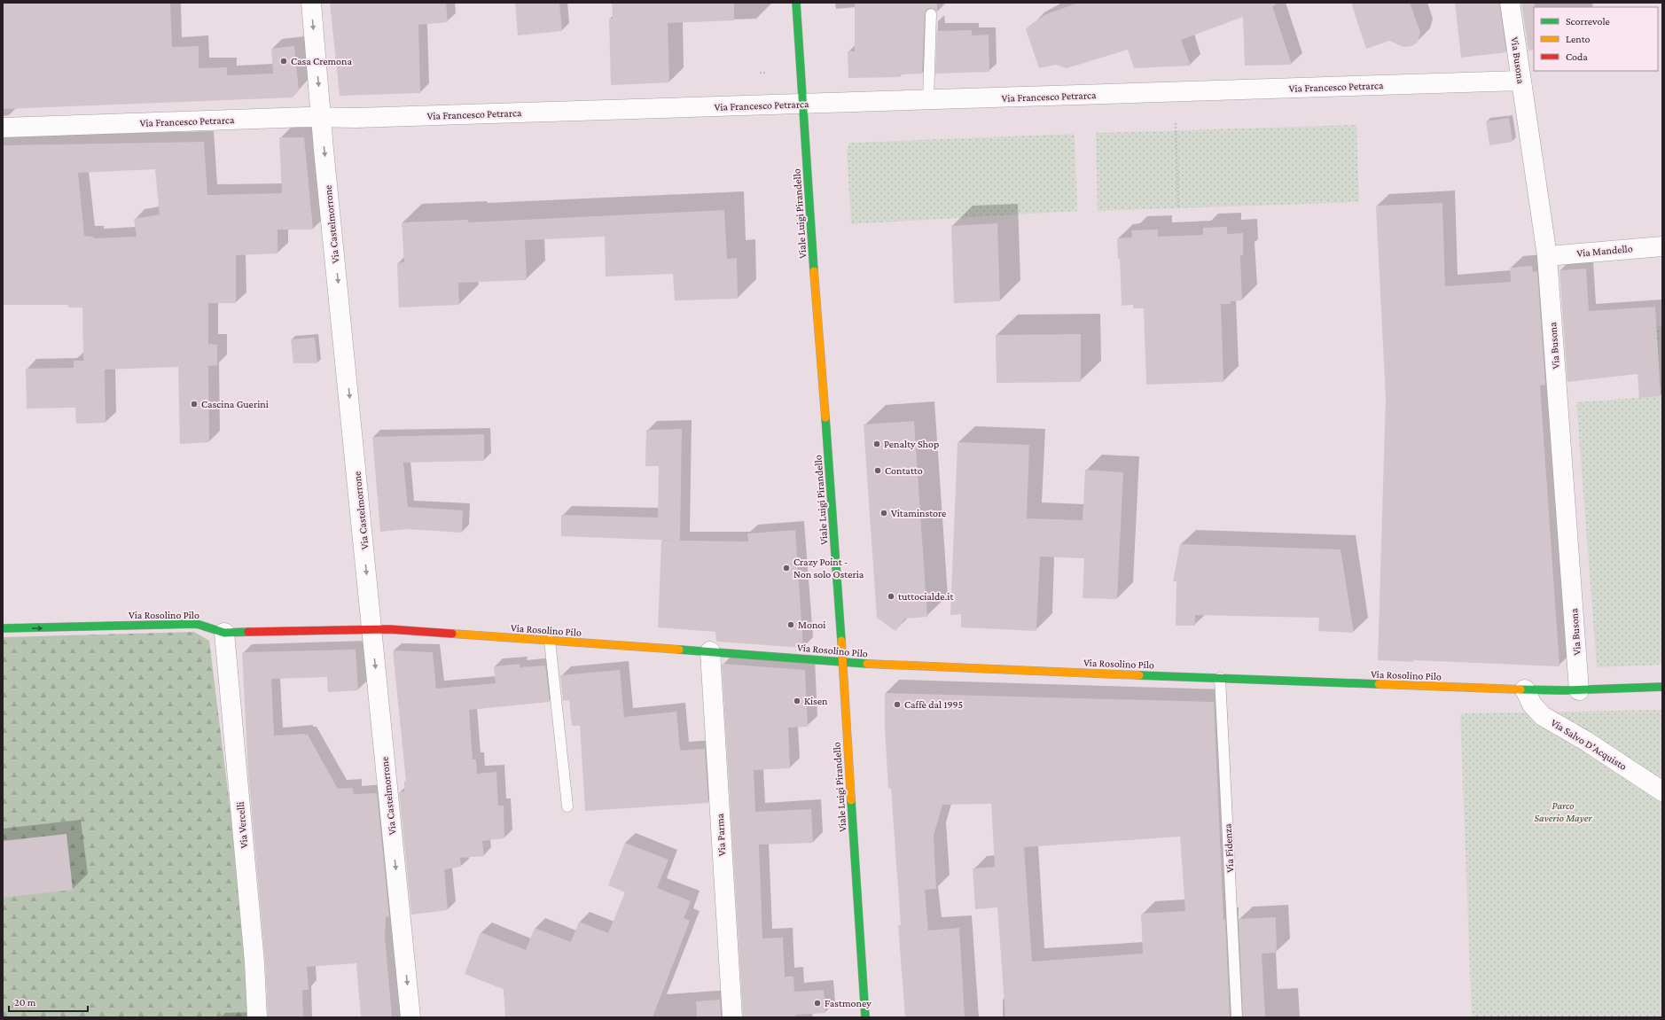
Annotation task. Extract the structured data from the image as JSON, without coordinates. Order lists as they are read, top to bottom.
{
  "streets": {
    "street": [
      "Via Busona",
      "Via Francesco Petrarca",
      "Viale Luigi Pirandello",
      "Via Castelmorrone",
      "Via Mandello",
      "Via Rosolino Pilo",
      "Via Salvo D'Acquisto",
      "Via Vercelli",
      "Via Parma"
    ],
    "lane": ["Via Fidenza"]
  },
  "crossings": [
    ["Via Busona", "Via Francesco Petrarca"],
    ["Via Busona", "Via Mandello"],
    ["Via Busona", "Via Rosolino Pilo"],
    ["Via Francesco Petrarca", "Viale Luigi Pirandello"],
    ["Via Francesco Petrarca", "Via Castelmorrone"],
    ["Viale Luigi Pirandello", "Via Rosolino Pilo"],
    ["Via Castelmorrone", "Via Rosolino Pilo"],
    ["Via Rosolino Pilo", "Via Salvo D'Acquisto"],
    ["Via Rosolino Pilo", "Via Vercelli"],
    ["Via Rosolino Pilo", "Via Parma"],
    ["Via Rosolino Pilo", "Via Fidenza"]
  ],
  "one_way": ["Via Castelmorrone"],
  "parks": ["Parco Saverio Mayer"],
  "places": [
    "Casa Cremona",
    "Cascina Guerini",
    "Penalty Shop",
    "Contatto",
    "Vitaminstore",
    "Crazy Point - Non solo Osteria",
    "tuttocialde.it",
    "Monoi",
    "Kisen",
    "Caffè dal 1995",
    "Fastmoney"
  ],
  "legend": ["Scorrevole", "Lento", "Coda"],
  "scale_bar": "20 m"
}
